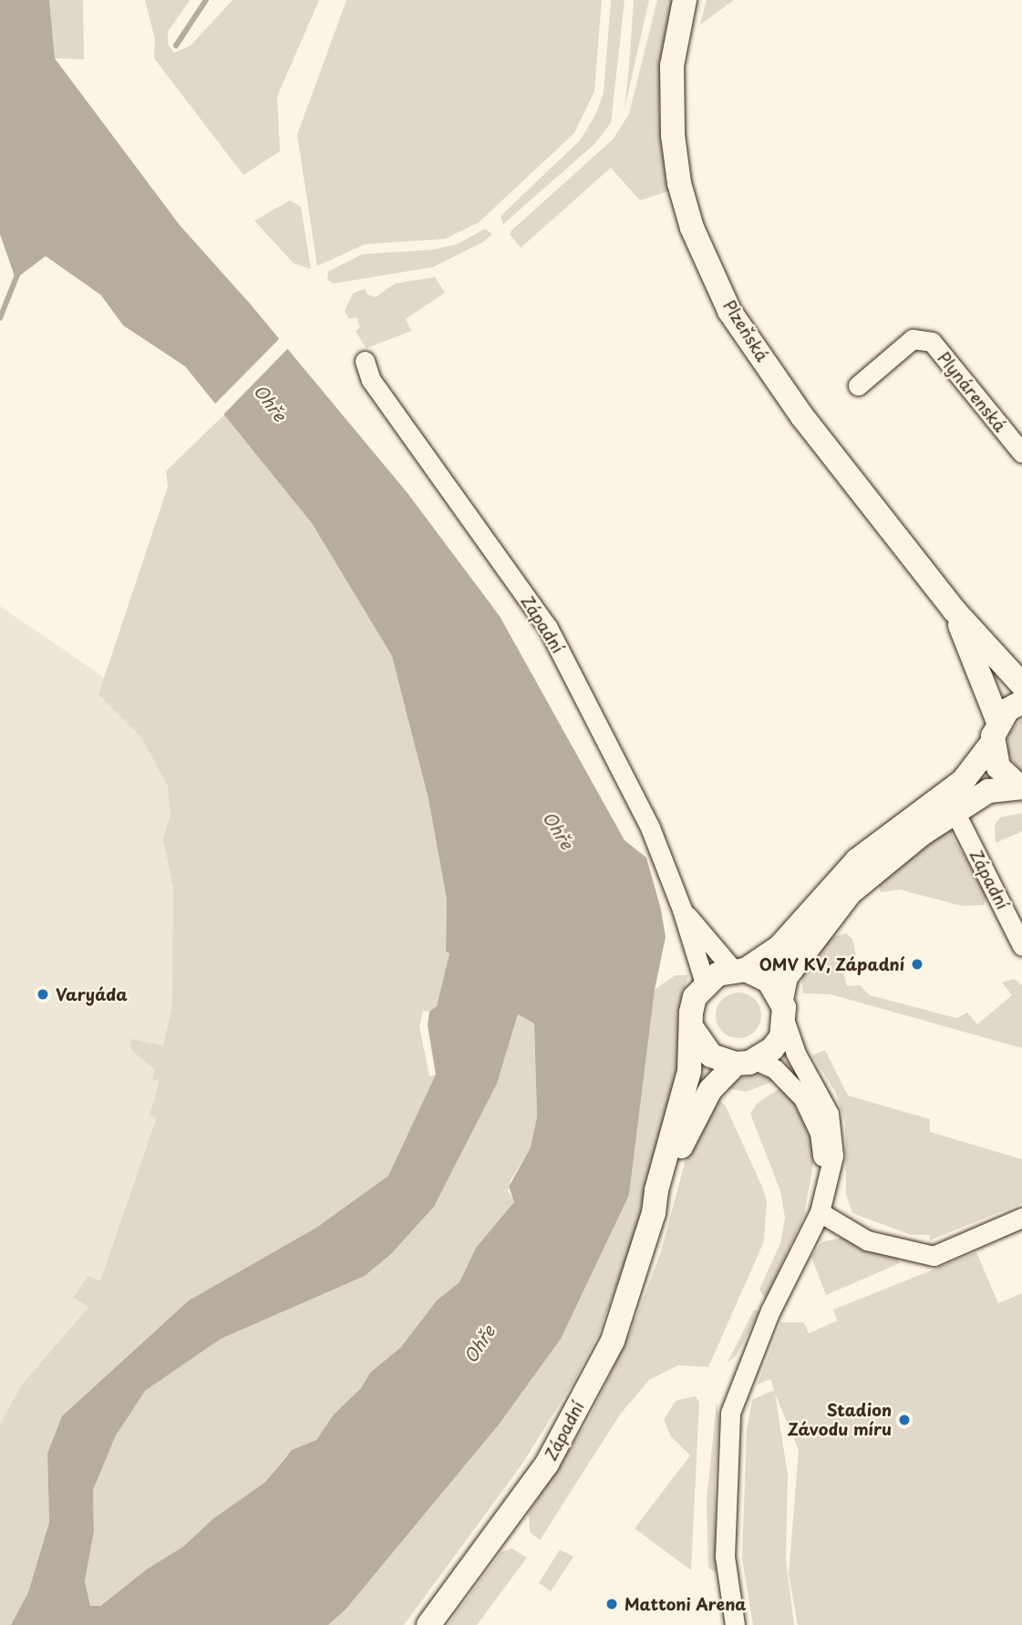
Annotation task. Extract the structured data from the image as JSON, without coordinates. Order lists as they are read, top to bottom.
{
  "streets": {
    "street": ["Plzeňská", "Plynárenská", "Západní"]
  },
  "crossings": [
    ["Plzeňská", "Západní"]
  ],
  "water": ["Ohře"],
  "places": [
    "OMV KV, Západní",
    "Varyáda",
    "Stadion Závodu míru",
    "Mattoni Arena"
  ]
}
